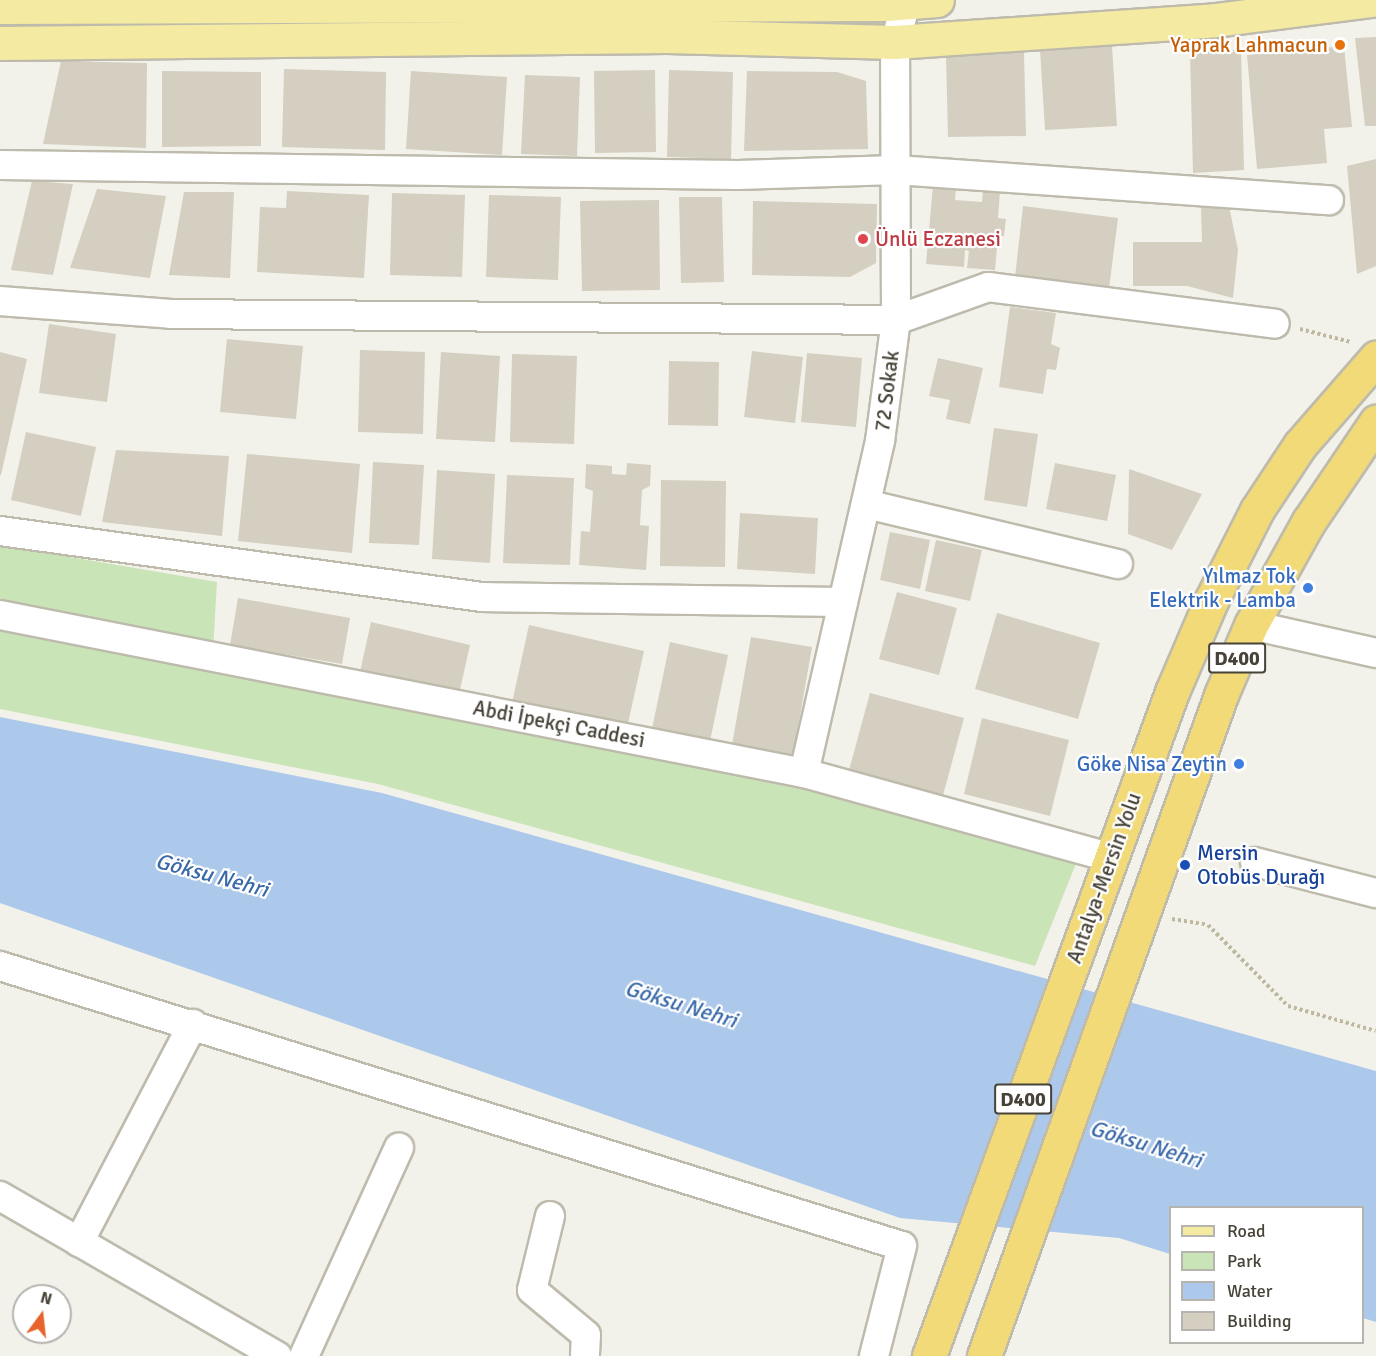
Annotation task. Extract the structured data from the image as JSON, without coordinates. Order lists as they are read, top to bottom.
{
  "streets": {
    "highway": ["D400", "Antalya-Mersin Yolu"],
    "street": ["72 Sokak", "Abdi İpekçi Caddesi"]
  },
  "crossings": [
    ["72 Sokak", "Abdi İpekçi Caddesi"],
    ["Abdi İpekçi Caddesi", "Antalya-Mersin Yolu"]
  ],
  "water": ["Göksu Nehri"],
  "places": [
    "Yaprak Lahmacun",
    "Ünlü Eczanesi",
    "Yılmaz Tok Elektrik - Lamba",
    "Göke Nisa Zeytin",
    "Mersin Otobüs Durağı"
  ],
  "legend": [
    "Road",
    "Park",
    "Water",
    "Building"
  ],
  "north": "top"
}
